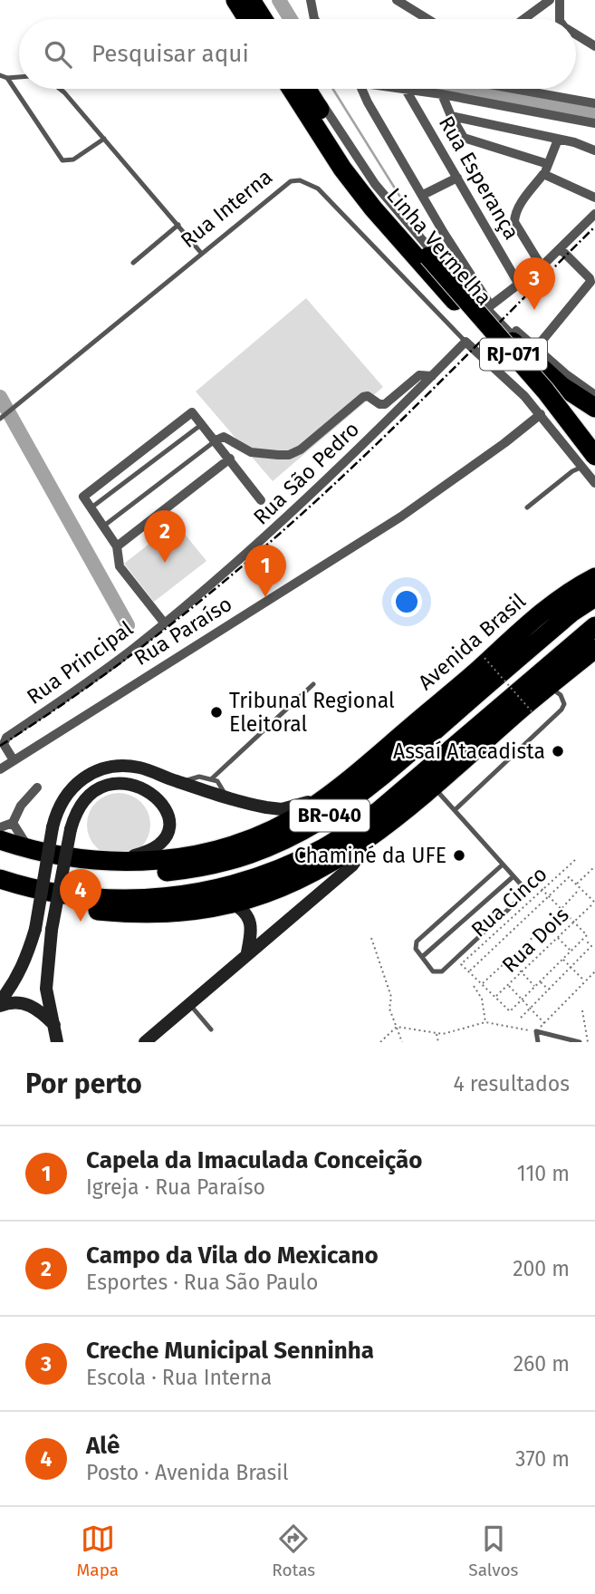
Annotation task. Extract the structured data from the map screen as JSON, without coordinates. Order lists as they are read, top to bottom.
{
  "streets": {
    "highway": [
      "Linha Vermelha",
      "RJ-071",
      "Avenida Brasil",
      "BR-040"
    ],
    "street": [
      "Rua Esperança",
      "Rua São Pedro",
      "Rua Paraíso",
      "Rua Principal"
    ],
    "lane": ["Rua Interna"],
    "path": ["Rua Cinco", "Rua Dois"]
  },
  "crossings": [
    ["Rua Interna", "Rua São Pedro"],
    ["Rua São Pedro", "Rua Principal"],
    ["Rua Paraíso", "Rua Principal"]
  ],
  "places": ["Tribunal Regional Eleitoral", "Assaí Atacadista", "Chaminé da UFE"],
  "page": {
    "search": "Pesquisar aqui",
    "pins": [
      "3",
      "2",
      "1",
      "4"
    ],
    "heading": ["Por perto", "4 resultados"],
    "list": [
      {
        "mark": "1",
        "name": "Capela da Imaculada Conceição",
        "note": "Igreja · Rua Paraíso",
        "value": "110 m"
      },
      {
        "mark": "2",
        "name": "Campo da Vila do Mexicano",
        "note": "Esportes · Rua São Paulo",
        "value": "200 m"
      },
      {
        "mark": "3",
        "name": "Creche Municipal Senninha",
        "note": "Escola · Rua Interna",
        "value": "260 m"
      },
      {
        "mark": "4",
        "name": "Alê",
        "note": "Posto · Avenida Brasil",
        "value": "370 m"
      }
    ],
    "nav": ["Mapa", "Rotas", "Salvos"]
  }
}
